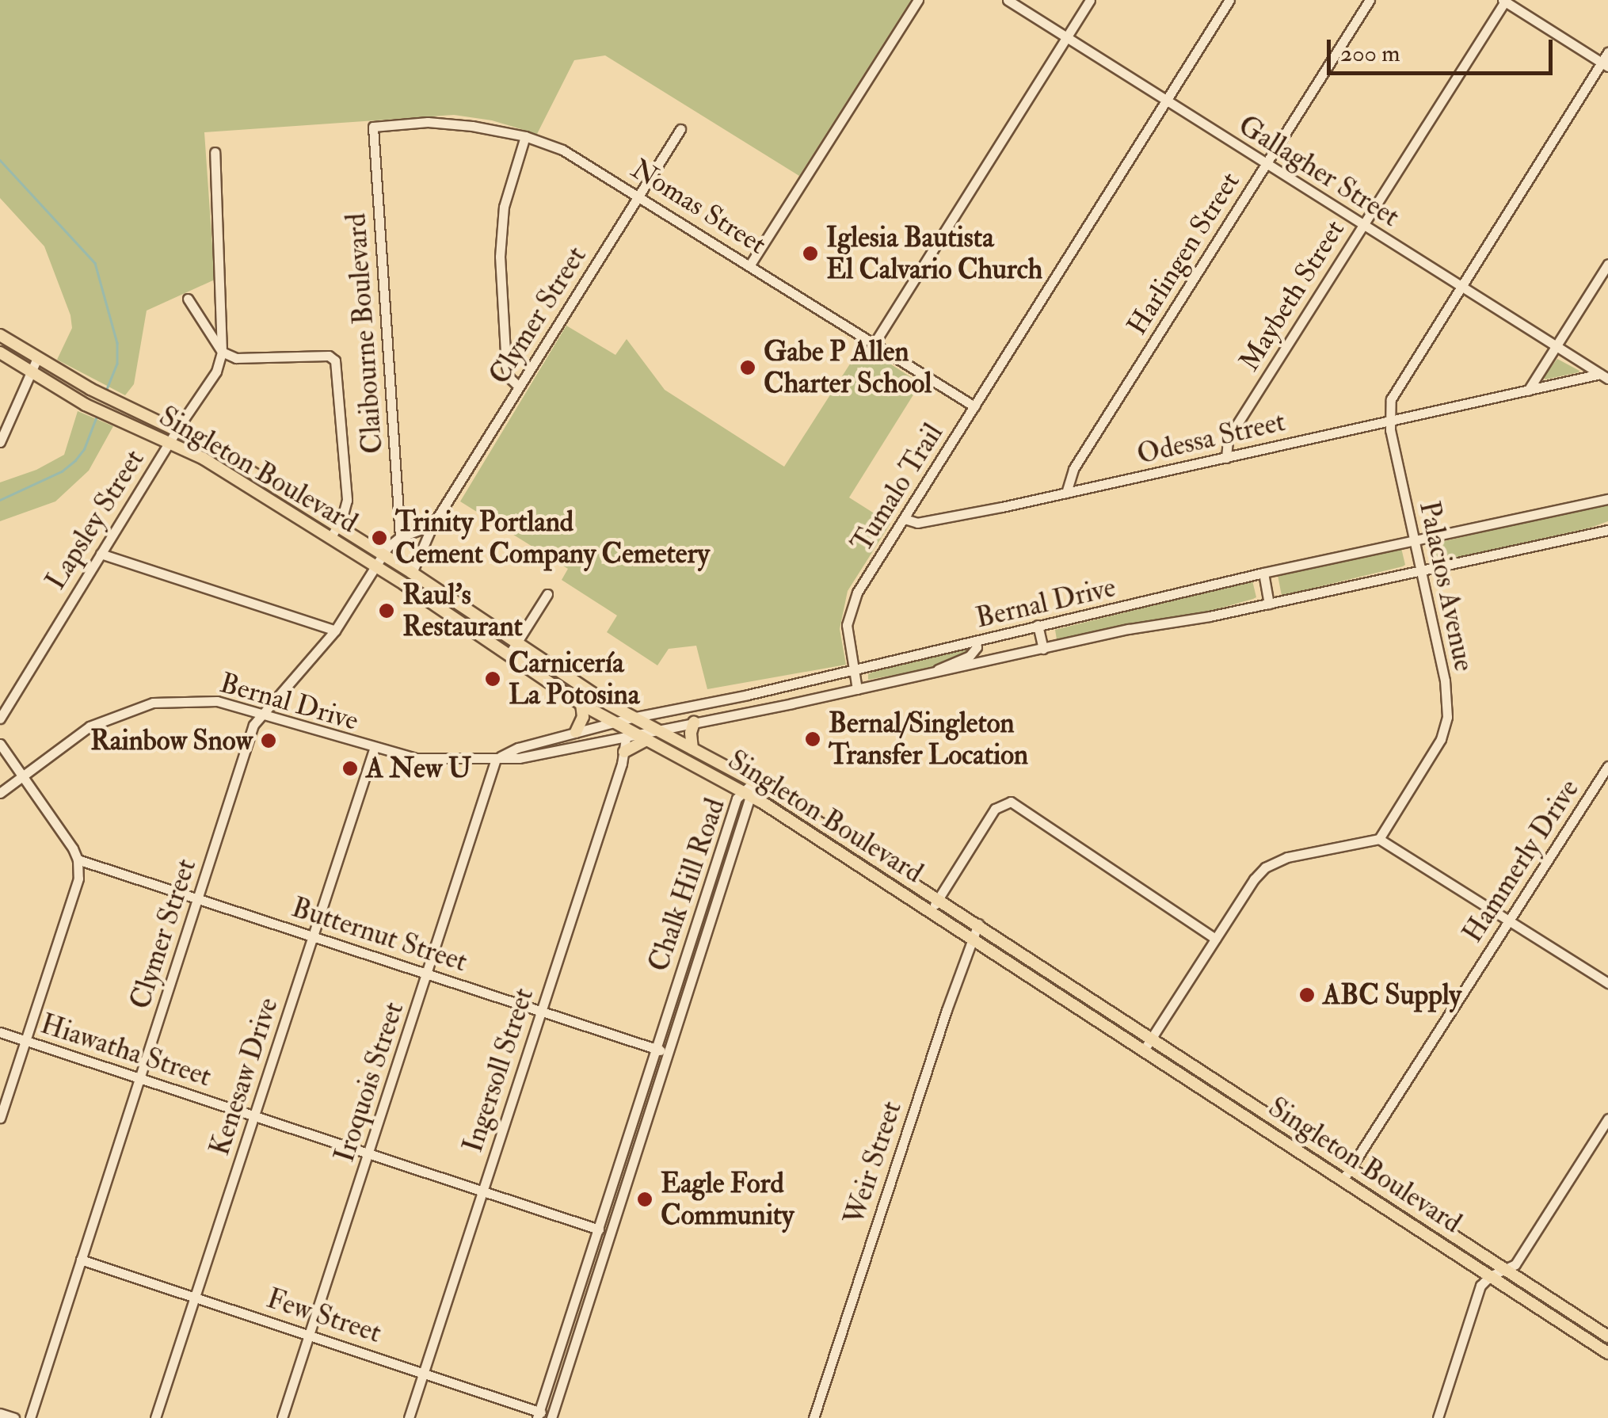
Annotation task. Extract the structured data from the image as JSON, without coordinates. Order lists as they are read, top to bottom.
{
  "streets": {
    "main road": ["Singleton Boulevard"],
    "street": [
      "Gallagher Street",
      "Nomas Street",
      "Harlingen Street",
      "Maybeth Street",
      "Clymer Street",
      "Claibourne Boulevard",
      "Odessa Street",
      "Tumalo Trail",
      "Lapsley Street",
      "Palacios Avenue",
      "Bernal Drive",
      "Hammerly Drive",
      "Chalk Hill Road",
      "Butternut Street",
      "Hiawatha Street",
      "Ingersoll Street",
      "Kenesaw Drive",
      "Iroquois Street",
      "Weir Street",
      "Few Street"
    ]
  },
  "crossings": [
    ["Gallagher Street", "Harlingen Street"],
    ["Gallagher Street", "Maybeth Street"],
    ["Gallagher Street", "Odessa Street"],
    ["Gallagher Street", "Tumalo Trail"],
    ["Gallagher Street", "Palacios Avenue"],
    ["Nomas Street", "Clymer Street"],
    ["Nomas Street", "Claibourne Boulevard"],
    ["Nomas Street", "Tumalo Trail"],
    ["Harlingen Street", "Odessa Street"],
    ["Maybeth Street", "Odessa Street"],
    ["Clymer Street", "Claibourne Boulevard"],
    ["Clymer Street", "Singleton Boulevard"],
    ["Clymer Street", "Bernal Drive"],
    ["Clymer Street", "Butternut Street"],
    ["Clymer Street", "Hiawatha Street"],
    ["Clymer Street", "Few Street"],
    ["Claibourne Boulevard", "Singleton Boulevard"],
    ["Claibourne Boulevard", "Lapsley Street"],
    ["Odessa Street", "Tumalo Trail"],
    ["Odessa Street", "Palacios Avenue"],
    ["Singleton Boulevard", "Lapsley Street"],
    ["Singleton Boulevard", "Bernal Drive"],
    ["Singleton Boulevard", "Hammerly Drive"],
    ["Singleton Boulevard", "Chalk Hill Road"],
    ["Singleton Boulevard", "Ingersoll Street"],
    ["Singleton Boulevard", "Weir Street"],
    ["Tumalo Trail", "Bernal Drive"],
    ["Palacios Avenue", "Bernal Drive"],
    ["Bernal Drive", "Ingersoll Street"],
    ["Bernal Drive", "Kenesaw Drive"],
    ["Bernal Drive", "Iroquois Street"],
    ["Chalk Hill Road", "Butternut Street"],
    ["Chalk Hill Road", "Hiawatha Street"],
    ["Chalk Hill Road", "Few Street"],
    ["Butternut Street", "Ingersoll Street"],
    ["Butternut Street", "Kenesaw Drive"],
    ["Butternut Street", "Iroquois Street"],
    ["Hiawatha Street", "Ingersoll Street"],
    ["Hiawatha Street", "Kenesaw Drive"],
    ["Hiawatha Street", "Iroquois Street"],
    ["Ingersoll Street", "Few Street"],
    ["Kenesaw Drive", "Few Street"],
    ["Iroquois Street", "Few Street"]
  ],
  "places": [
    "Iglesia Bautista El Calvario Church",
    "Gabe P Allen Charter School",
    "Trinity Portland Cement Company Cemetery",
    "Raul’s Restaurant",
    "Carnicería La Potosina",
    "Bernal/Singleton Transfer Location",
    "Rainbow Snow",
    "A New U",
    "ABC Supply",
    "Eagle Ford Community"
  ],
  "scale_bar": "200 m"
}
